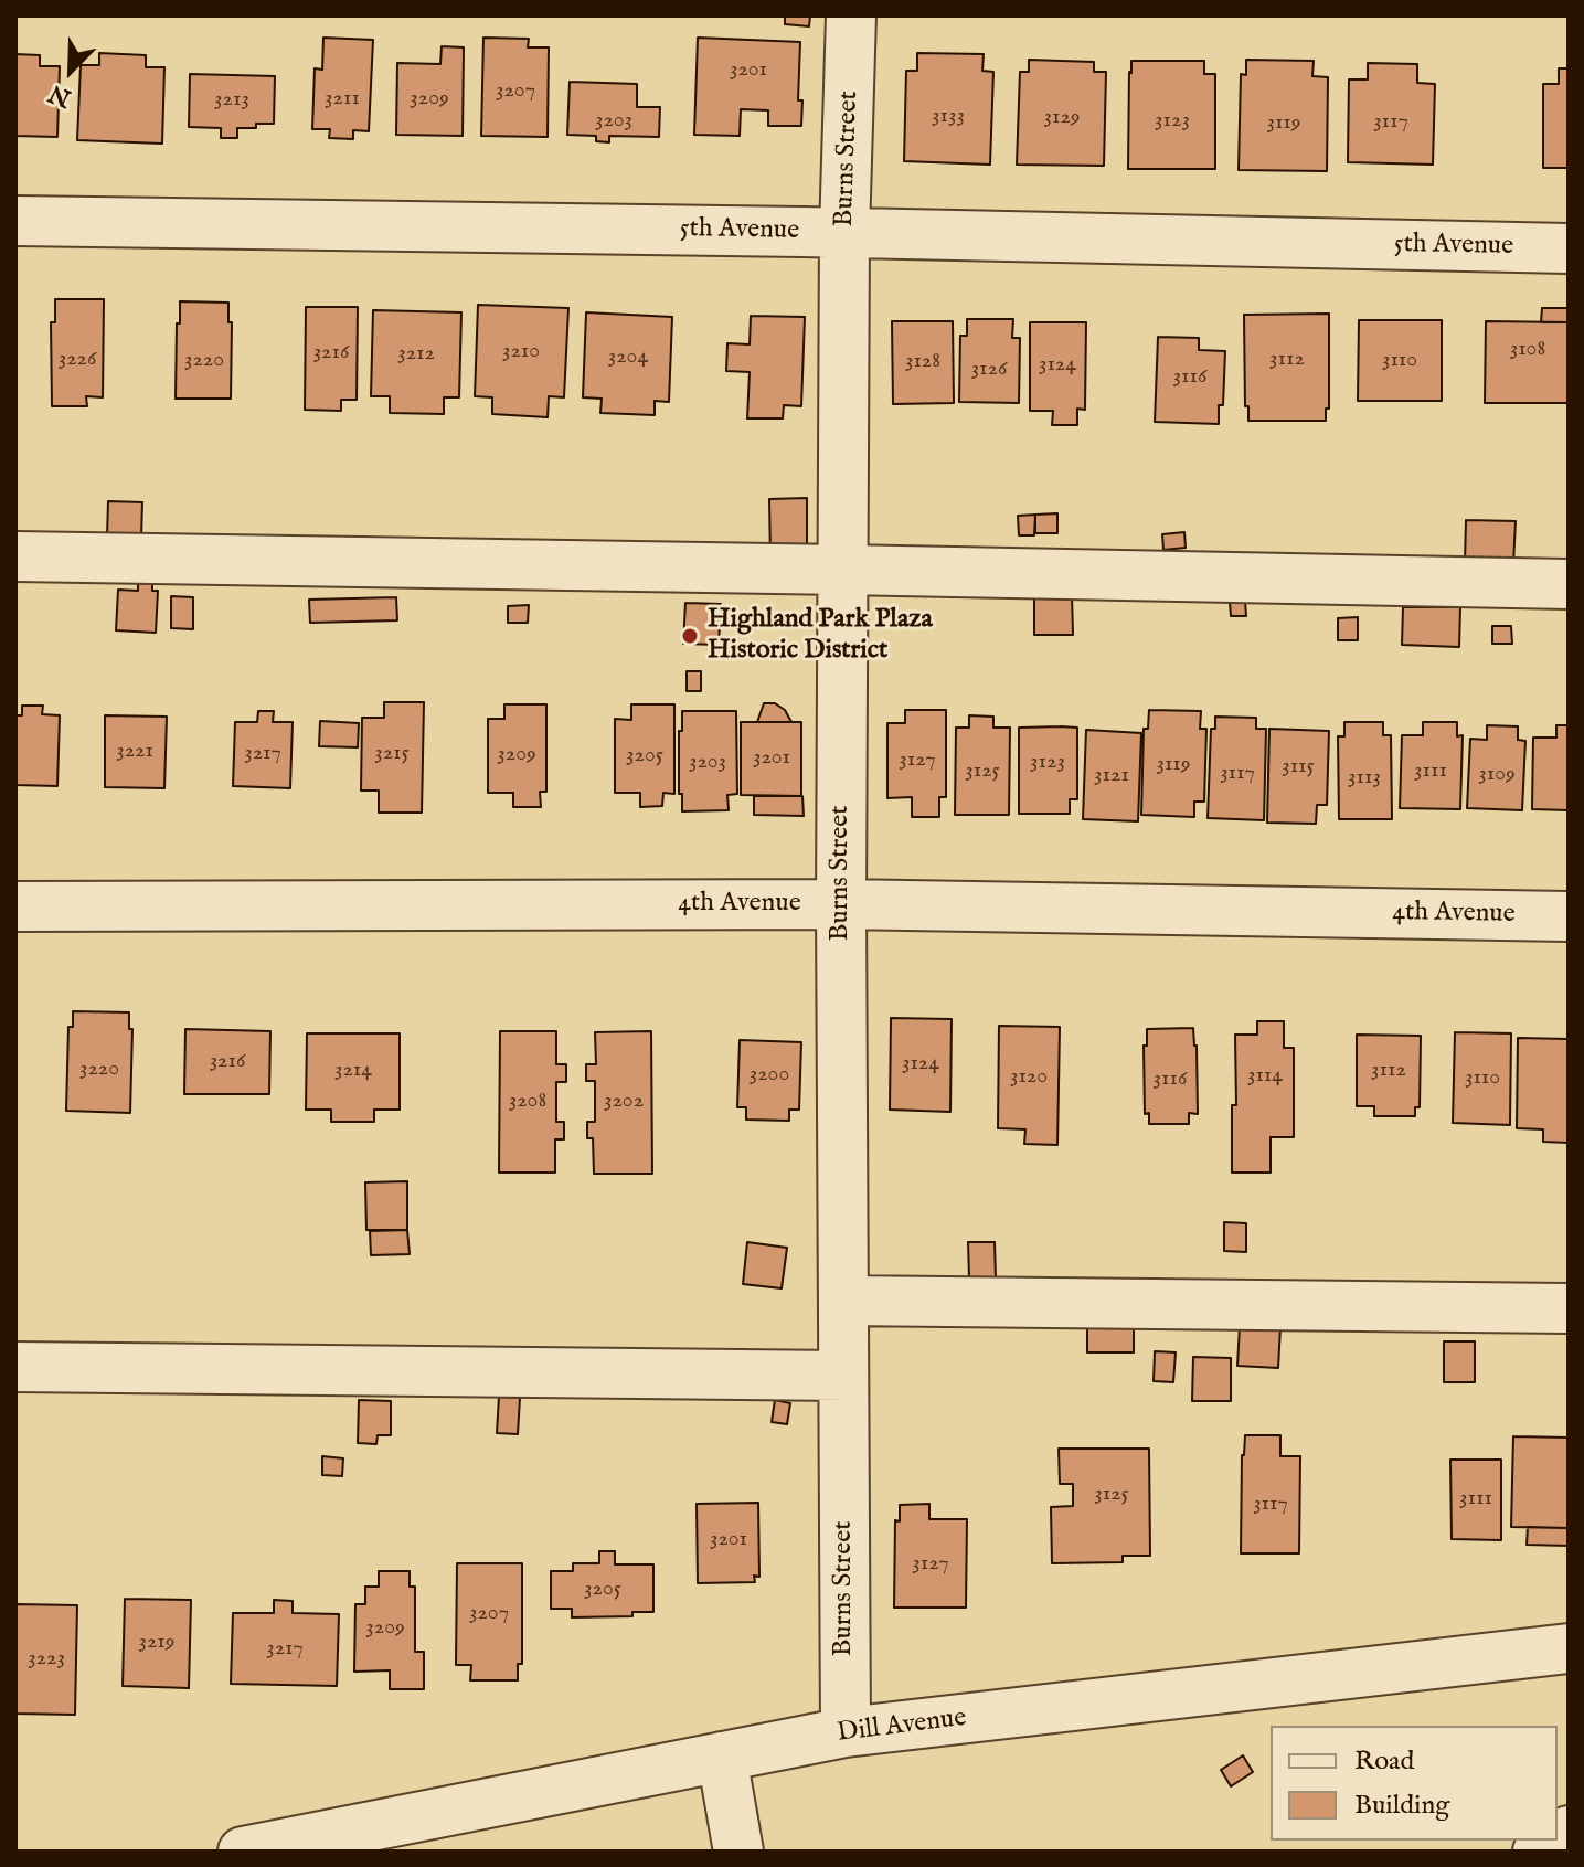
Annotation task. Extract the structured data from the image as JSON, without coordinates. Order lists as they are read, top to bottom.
{
  "streets": {
    "street": [
      "Burns Street",
      "5th Avenue",
      "4th Avenue",
      "Dill Avenue"
    ]
  },
  "crossings": [
    ["Burns Street", "5th Avenue"],
    ["Burns Street", "4th Avenue"],
    ["Burns Street", "Dill Avenue"]
  ],
  "places": ["Highland Park Plaza Historic District"],
  "house_numbers": [
    "3201",
    "3207",
    "3211",
    "3209",
    "3213",
    "3133",
    "3129",
    "3203",
    "3123",
    "3117",
    "3119",
    "3108",
    "3210",
    "3216",
    "3212",
    "3204",
    "3226",
    "3112",
    "3220",
    "3110",
    "3128",
    "3124",
    "3126",
    "3116",
    "3221",
    "3217",
    "3215",
    "3209",
    "3205",
    "3201",
    "3127",
    "3203",
    "3123",
    "3119",
    "3115",
    "3125",
    "3111",
    "3117",
    "3109",
    "3121",
    "3113",
    "3216",
    "3124",
    "3220",
    "3214",
    "3112",
    "3200",
    "3114",
    "3120",
    "3110",
    "3116",
    "3208",
    "3202",
    "3125",
    "3111",
    "3117",
    "3201",
    "3127",
    "3205",
    "3207",
    "3209",
    "3219",
    "3217",
    "3223"
  ],
  "legend": ["Road", "Building"],
  "north": "bottom left"
}
